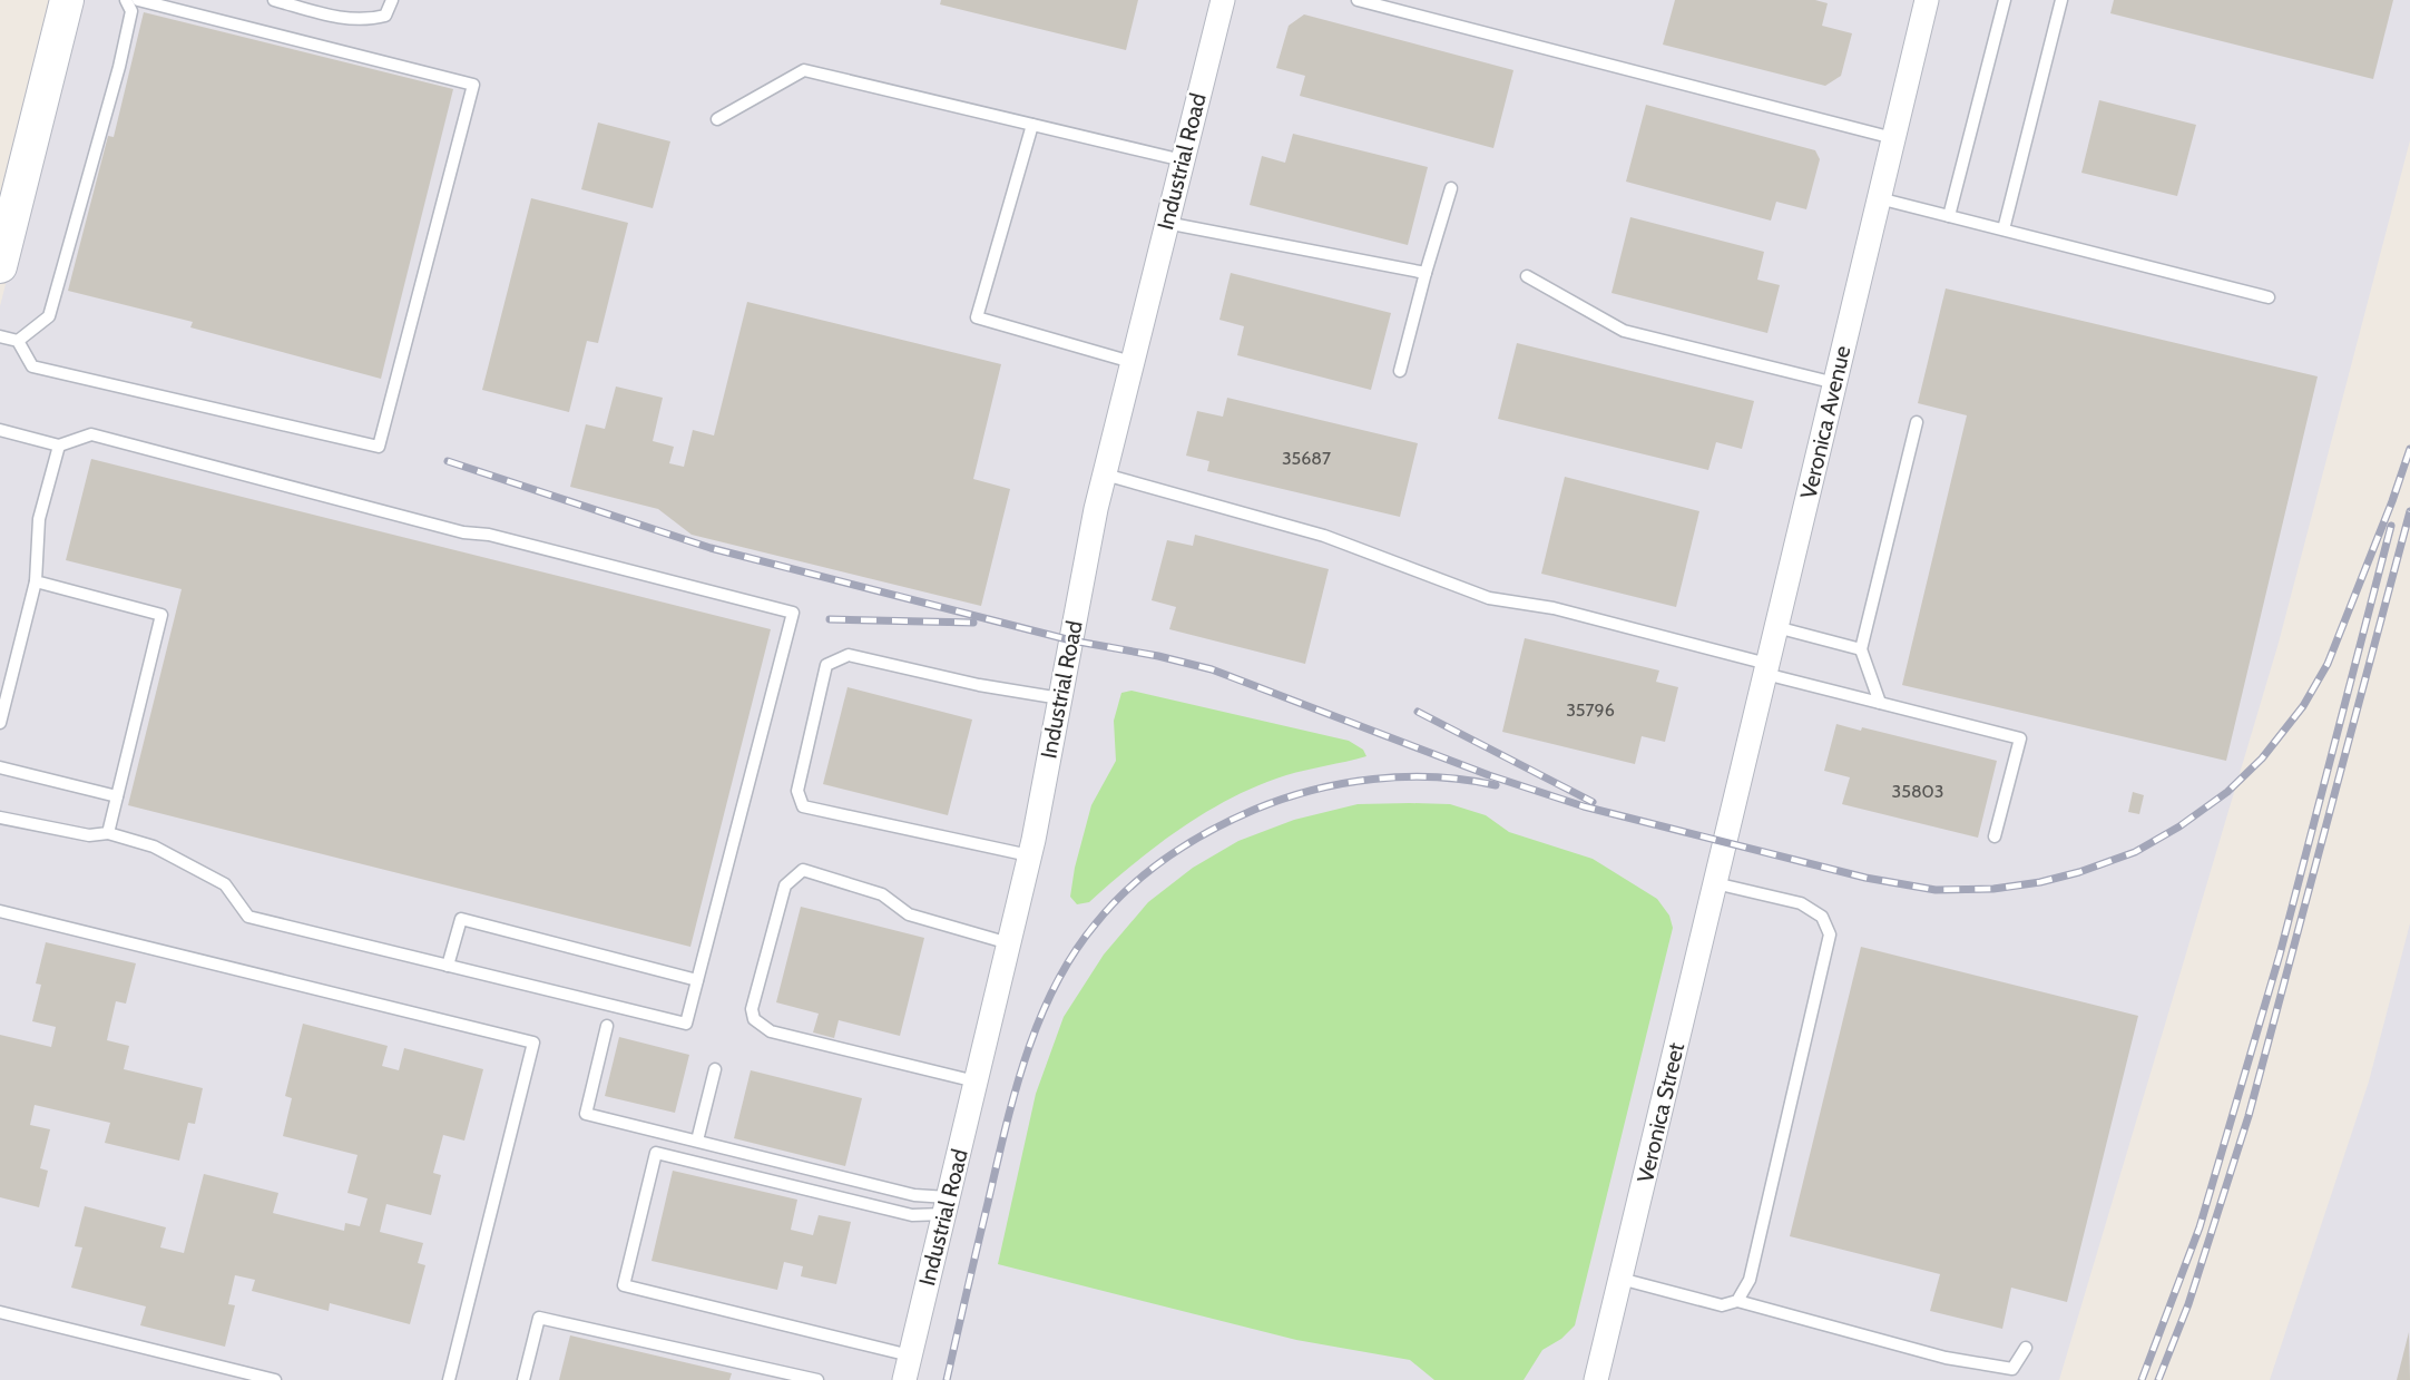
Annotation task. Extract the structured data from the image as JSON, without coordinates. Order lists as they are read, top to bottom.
{
  "streets": {
    "street": ["Industrial Road", "Veronica Avenue", "Veronica Street"]
  },
  "crossings": [
    ["Veronica Avenue", "Veronica Street"]
  ],
  "house_numbers": ["35687", "35796", "35803"]
}
